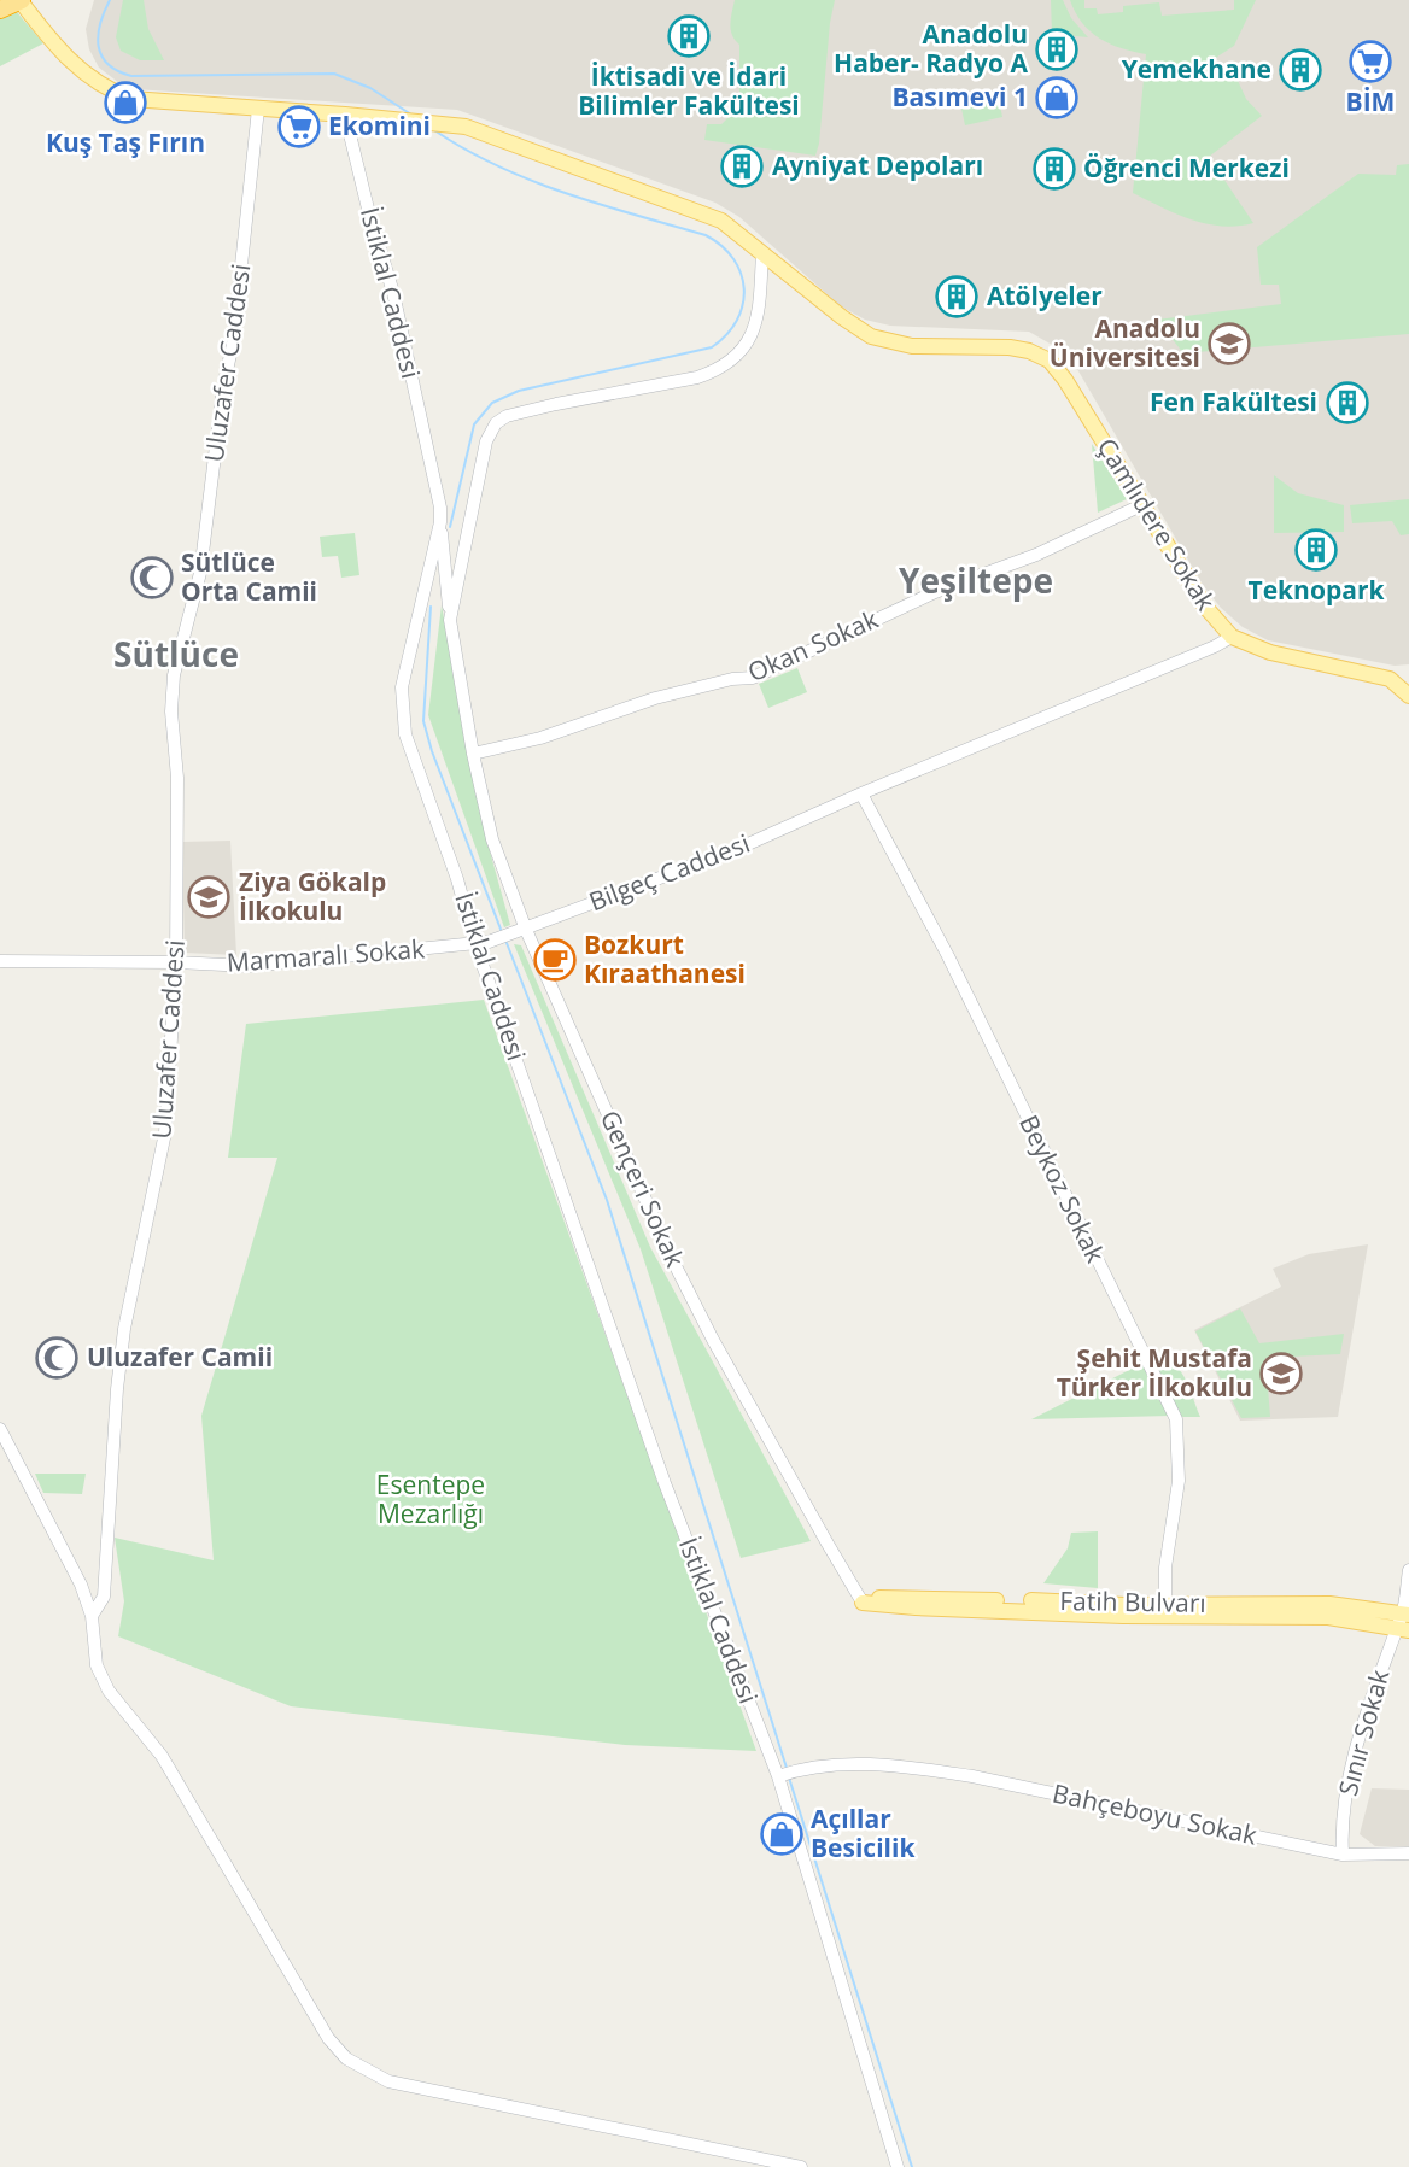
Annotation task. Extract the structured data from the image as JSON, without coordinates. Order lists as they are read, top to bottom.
{
  "streets": {
    "main road": ["Çamlıdere Sokak", "Fatih Bulvarı"],
    "street": [
      "İstiklal Caddesi",
      "Uluzafer Caddesi",
      "Okan Sokak",
      "Bilgeç Caddesi",
      "Marmaralı Sokak",
      "Gençeri Sokak",
      "Beykoz Sokak",
      "Sınır Sokak",
      "Bahçeboyu Sokak"
    ]
  },
  "crossings": [
    ["İstiklal Caddesi", "Çamlıdere Sokak"],
    ["İstiklal Caddesi", "Bilgeç Caddesi"],
    ["İstiklal Caddesi", "Marmaralı Sokak"],
    ["İstiklal Caddesi", "Gençeri Sokak"],
    ["İstiklal Caddesi", "Bahçeboyu Sokak"],
    ["Uluzafer Caddesi", "Marmaralı Sokak"],
    ["Çamlıdere Sokak", "Okan Sokak"],
    ["Çamlıdere Sokak", "Bilgeç Caddesi"],
    ["Okan Sokak", "Gençeri Sokak"],
    ["Bilgeç Caddesi", "Marmaralı Sokak"],
    ["Bilgeç Caddesi", "Gençeri Sokak"],
    ["Bilgeç Caddesi", "Beykoz Sokak"],
    ["Gençeri Sokak", "Fatih Bulvarı"],
    ["Beykoz Sokak", "Fatih Bulvarı"],
    ["Fatih Bulvarı", "Sınır Sokak"],
    ["Sınır Sokak", "Bahçeboyu Sokak"]
  ],
  "districts": ["Yeşiltepe", "Sütlüce"],
  "parks": ["Esentepe Mezarlığı"],
  "places": {
    "building": [
      "İktisadi ve İdari Bilimler Fakültesi",
      "Anadolu Haber- Radyo A",
      "Yemekhane",
      "Ayniyat Depoları",
      "Öğrenci Merkezi",
      "Atölyeler",
      "Fen Fakültesi",
      "Teknopark"
    ],
    "supermarket": ["BİM", "Ekomini"],
    "shop": ["Basımevi 1", "Kuş Taş Fırın", "Açıllar Besicilik"],
    "school or university": ["Anadolu Üniversitesi", "Ziya Gökalp İlkokulu", "Şehit Mustafa Türker İlkokulu"],
    "mosque": ["Sütlüce Orta Camii", "Uluzafer Camii"],
    "cafe": ["Bozkurt Kıraathanesi"]
  }
}
